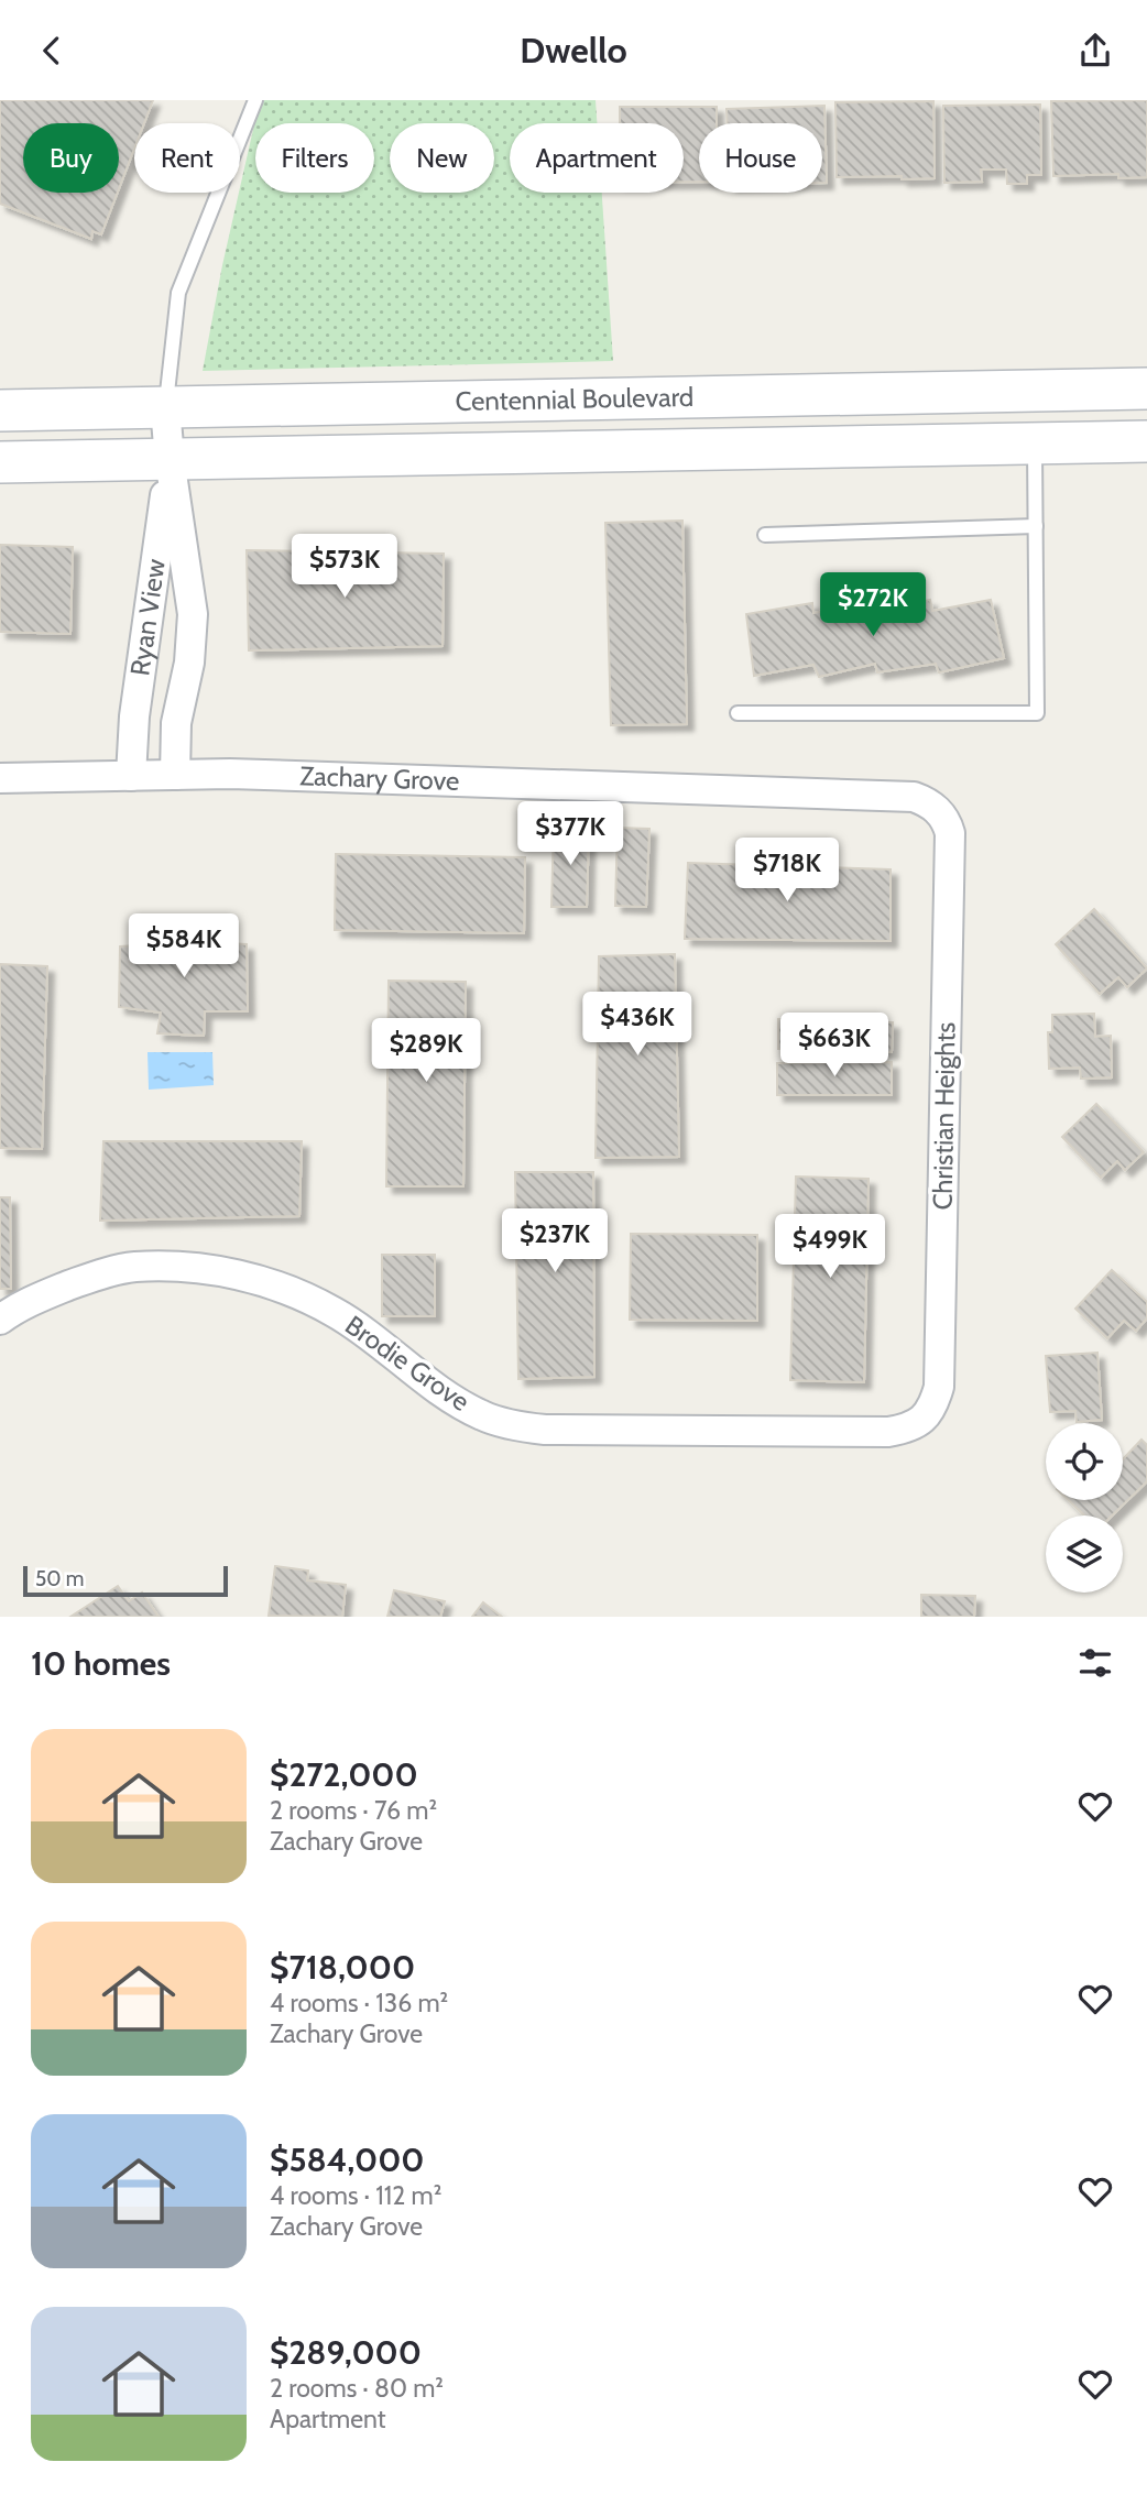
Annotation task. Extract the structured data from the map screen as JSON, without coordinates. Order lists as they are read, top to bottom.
{
  "streets": {
    "main road": ["Centennial Boulevard"],
    "street": [
      "Ryan View",
      "Zachary Grove",
      "Christian Heights",
      "Brodie Grove"
    ]
  },
  "crossings": [
    ["Centennial Boulevard", "Ryan View"],
    ["Ryan View", "Zachary Grove"],
    ["Zachary Grove", "Christian Heights"],
    ["Christian Heights", "Brodie Grove"]
  ],
  "scale_bar": "50 m",
  "page": {
    "header": "Dwello",
    "chip": [
      "Buy",
      "Rent",
      "Filters",
      "New",
      "Apartment",
      "House"
    ],
    "price": [
      "$573K",
      "$272K",
      "$377K",
      "$718K",
      "$584K",
      "$436K",
      "$663K",
      "$289K",
      "$237K",
      "$499K"
    ],
    "scale": "50 m",
    "heading": "10 homes",
    "list": [
      {
        "name": "$272,000",
        "note": "2 rooms · 76 m² · Zachary Grove"
      },
      {
        "name": "$718,000",
        "note": "4 rooms · 136 m² · Zachary Grove"
      },
      {
        "name": "$584,000",
        "note": "4 rooms · 112 m² · Zachary Grove"
      },
      {
        "name": "$289,000",
        "note": "2 rooms · 80 m² · Apartment"
      }
    ]
  }
}
